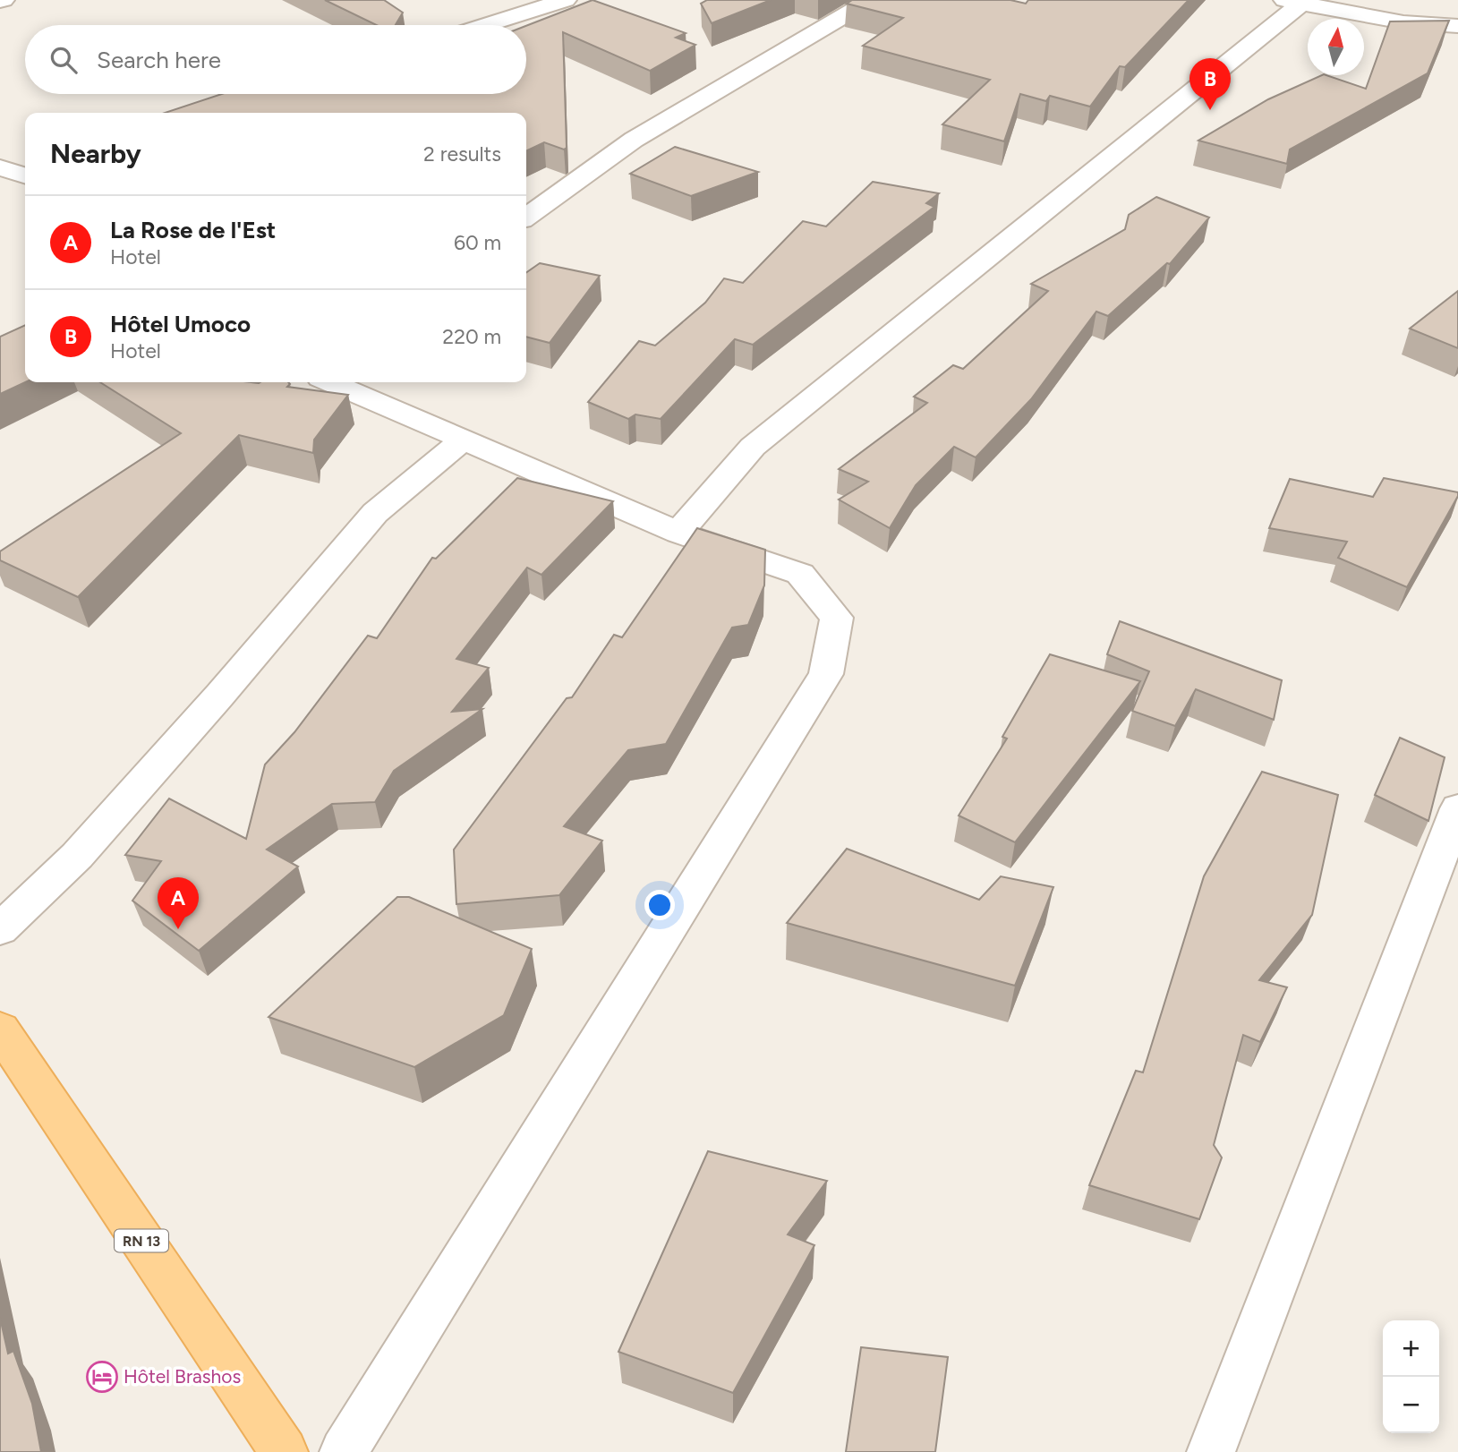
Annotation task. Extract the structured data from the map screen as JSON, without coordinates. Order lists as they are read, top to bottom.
{
  "streets": {
    "main road": ["RN 13"]
  },
  "places": {
    "hotel": ["Hôtel Brashos"]
  },
  "north": "top",
  "page": {
    "search": "Search here",
    "pins": ["B", "A"],
    "heading": ["Nearby", "2 results"],
    "list": [
      {
        "mark": "A",
        "name": "La Rose de l'Est",
        "note": "Hotel",
        "value": "60 m"
      },
      {
        "mark": "B",
        "name": "Hôtel Umoco",
        "note": "Hotel",
        "value": "220 m"
      }
    ],
    "map_buttons": ["+", "−"]
  }
}
